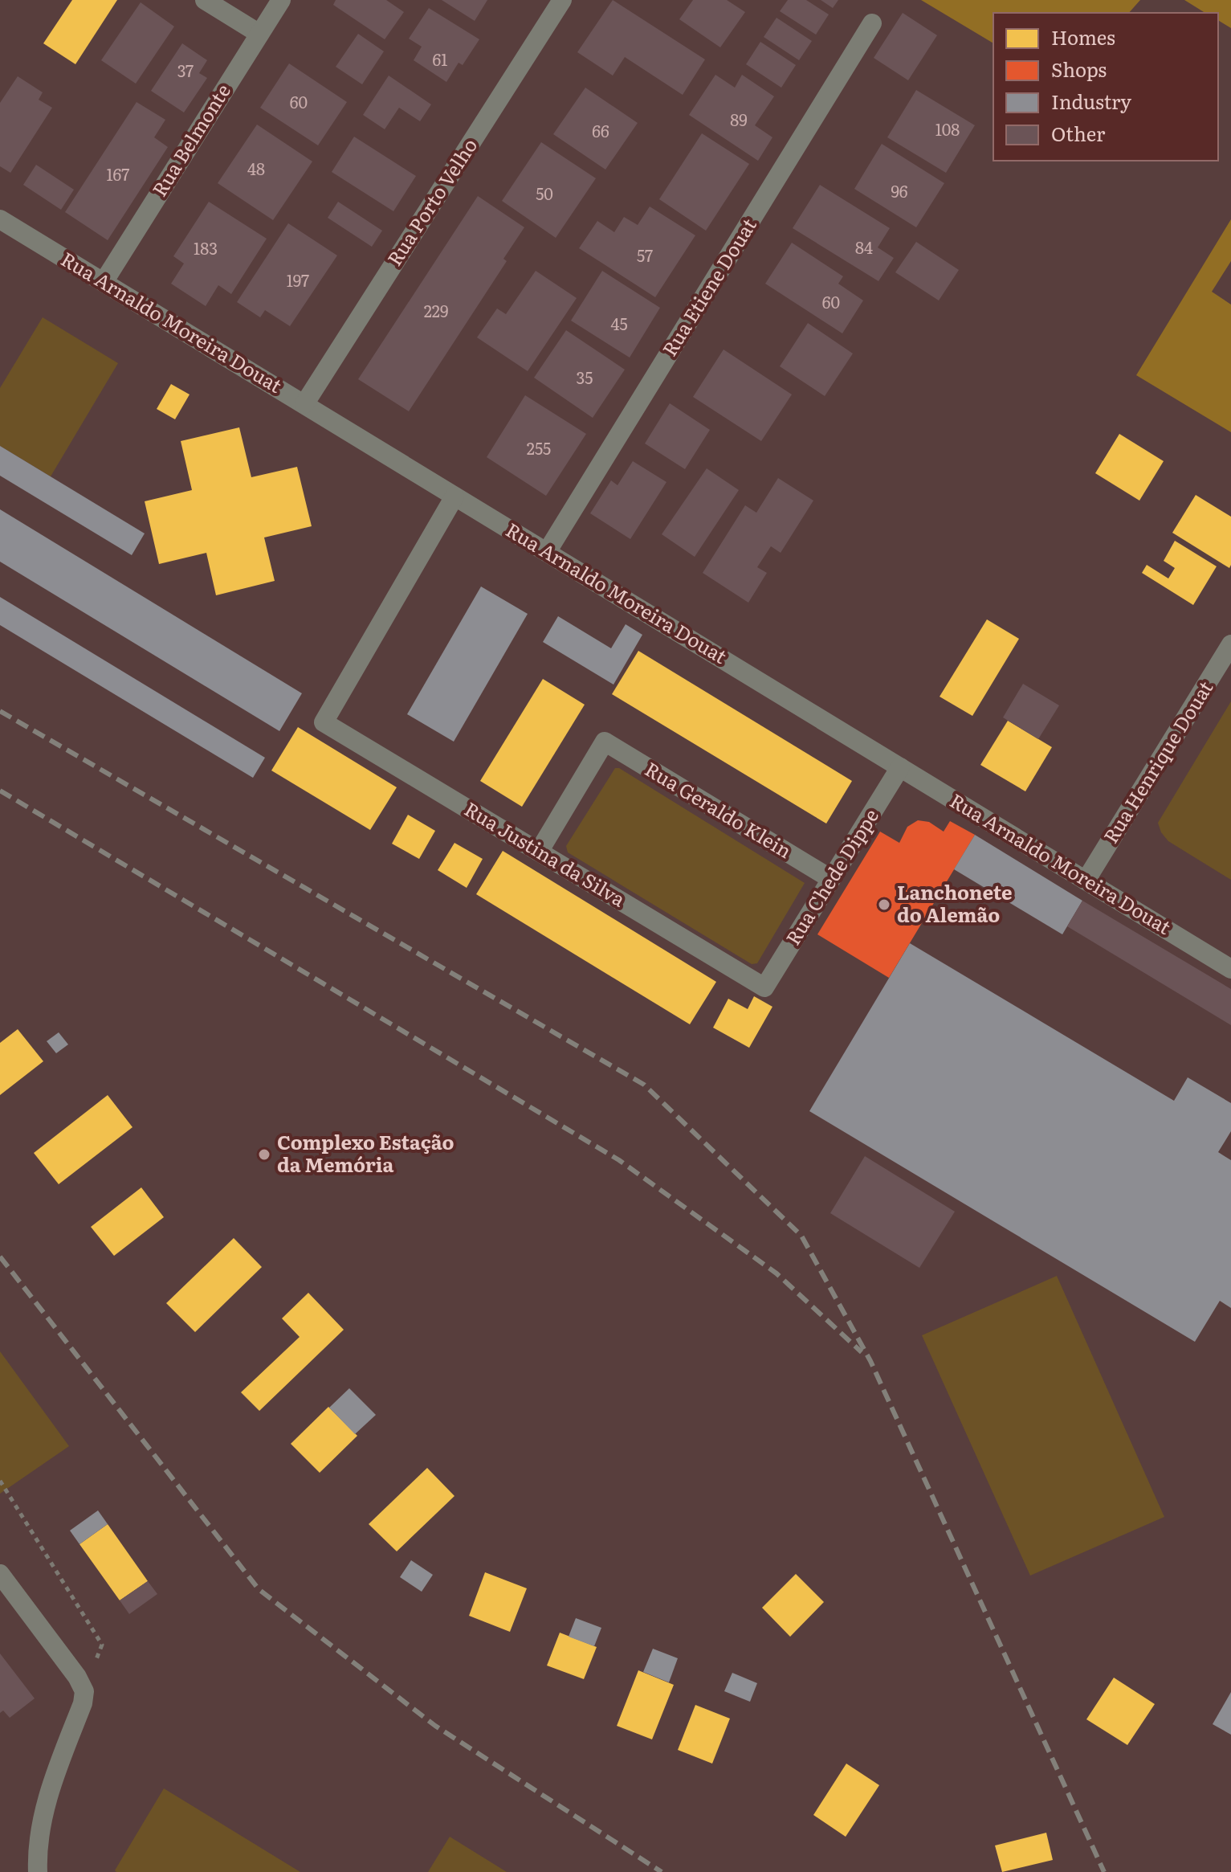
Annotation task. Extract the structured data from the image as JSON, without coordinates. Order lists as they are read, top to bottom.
{
  "streets": {
    "street": [
      "Rua Belmonte",
      "Rua Porto Velho",
      "Rua Etiene Douat",
      "Rua Arnaldo Moreira Douat",
      "Rua Henrique Douat",
      "Rua Geraldo Klein",
      "Rua Justina da Silva",
      "Rua Chede Dippe"
    ]
  },
  "crossings": [
    ["Rua Belmonte", "Rua Arnaldo Moreira Douat"],
    ["Rua Porto Velho", "Rua Arnaldo Moreira Douat"],
    ["Rua Etiene Douat", "Rua Arnaldo Moreira Douat"],
    ["Rua Arnaldo Moreira Douat", "Rua Henrique Douat"],
    ["Rua Arnaldo Moreira Douat", "Rua Justina da Silva"],
    ["Rua Arnaldo Moreira Douat", "Rua Chede Dippe"],
    ["Rua Geraldo Klein", "Rua Justina da Silva"],
    ["Rua Geraldo Klein", "Rua Chede Dippe"],
    ["Rua Justina da Silva", "Rua Chede Dippe"]
  ],
  "places": ["Lanchonete do Alemão", "Complexo Estação da Memória"],
  "house_numbers": [
    "61",
    "37",
    "60",
    "89",
    "108",
    "66",
    "48",
    "167",
    "96",
    "50",
    "84",
    "183",
    "57",
    "197",
    "60",
    "229",
    "45",
    "35",
    "255"
  ],
  "legend": [
    "Homes",
    "Shops",
    "Industry",
    "Other"
  ]
}
